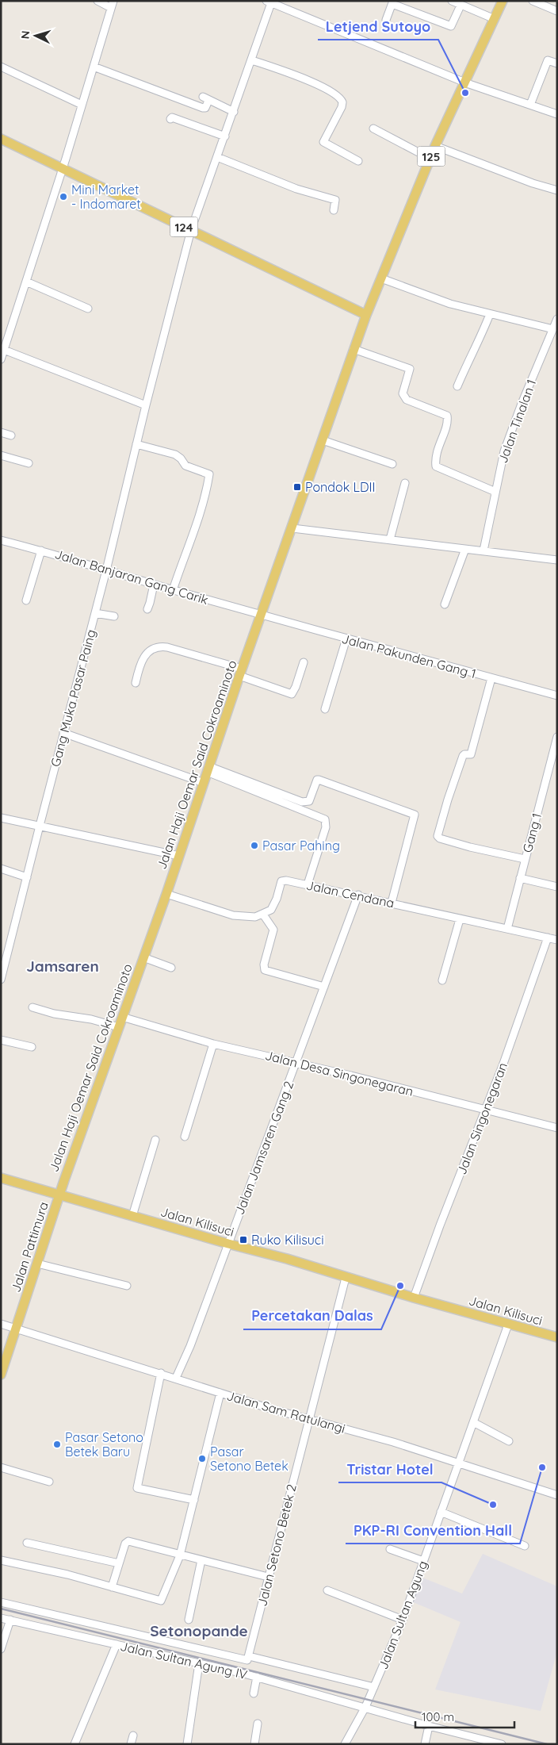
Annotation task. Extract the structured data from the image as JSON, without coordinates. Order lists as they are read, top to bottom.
{
  "streets": {
    "main road": [
      "125",
      "124",
      "Jalan Haji Oemar Said Cokroaminoto",
      "Jalan Kilisuci",
      "Jalan Pattimura"
    ],
    "street": [
      "Jalan Tinalan 1",
      "Jalan Banjaran Gang Carik",
      "Jalan Pakunden Gang 1",
      "Gang Muka Pasar Paing",
      "Gang 1",
      "Jalan Cendana",
      "Jalan Desa Singonegaran",
      "Jalan Singonegaran",
      "Jalan Jamsaren Gang 2",
      "Jalan Sam Ratulangi",
      "Jalan Setono Betek 2",
      "Jalan Sultan Agung",
      "Jalan Sultan Agung IV"
    ]
  },
  "crossings": [
    ["125", "124"],
    ["125", "Jalan Haji Oemar Said Cokroaminoto"],
    ["124", "Gang Muka Pasar Paing"],
    ["124", "Jalan Haji Oemar Said Cokroaminoto"],
    ["Jalan Banjaran Gang Carik", "Jalan Pakunden Gang 1"],
    ["Jalan Banjaran Gang Carik", "Gang Muka Pasar Paing"],
    ["Jalan Banjaran Gang Carik", "Jalan Haji Oemar Said Cokroaminoto"],
    ["Jalan Pakunden Gang 1", "Jalan Haji Oemar Said Cokroaminoto"],
    ["Jalan Haji Oemar Said Cokroaminoto", "Jalan Desa Singonegaran"],
    ["Jalan Haji Oemar Said Cokroaminoto", "Jalan Kilisuci"],
    ["Jalan Haji Oemar Said Cokroaminoto", "Jalan Pattimura"],
    ["Gang 1", "Jalan Cendana"],
    ["Jalan Cendana", "Jalan Singonegaran"],
    ["Jalan Cendana", "Jalan Jamsaren Gang 2"],
    ["Jalan Desa Singonegaran", "Jalan Singonegaran"],
    ["Jalan Desa Singonegaran", "Jalan Jamsaren Gang 2"],
    ["Jalan Singonegaran", "Jalan Kilisuci"],
    ["Jalan Jamsaren Gang 2", "Jalan Kilisuci"],
    ["Jalan Jamsaren Gang 2", "Jalan Sam Ratulangi"],
    ["Jalan Kilisuci", "Jalan Pattimura"],
    ["Jalan Kilisuci", "Jalan Setono Betek 2"],
    ["Jalan Kilisuci", "Jalan Sultan Agung"],
    ["Jalan Pattimura", "Jalan Sam Ratulangi"],
    ["Jalan Sam Ratulangi", "Jalan Setono Betek 2"],
    ["Jalan Sam Ratulangi", "Jalan Sultan Agung"],
    ["Jalan Sultan Agung", "Jalan Sultan Agung IV"]
  ],
  "districts": ["Jamsaren", "Setonopande"],
  "places": {
    "other": [
      "Letjend Sutoyo",
      "Mini Market - Indomaret",
      "Pasar Pahing",
      "Percetakan Dalas",
      "Pasar Setono Betek Baru",
      "Pasar Setono Betek",
      "PKP-RI Convention Hall",
      "Tristar Hotel"
    ],
    "transit": ["Pondok LDII", "Ruko Kilisuci"]
  },
  "scale_bar": "100 m",
  "north": "left"
}
